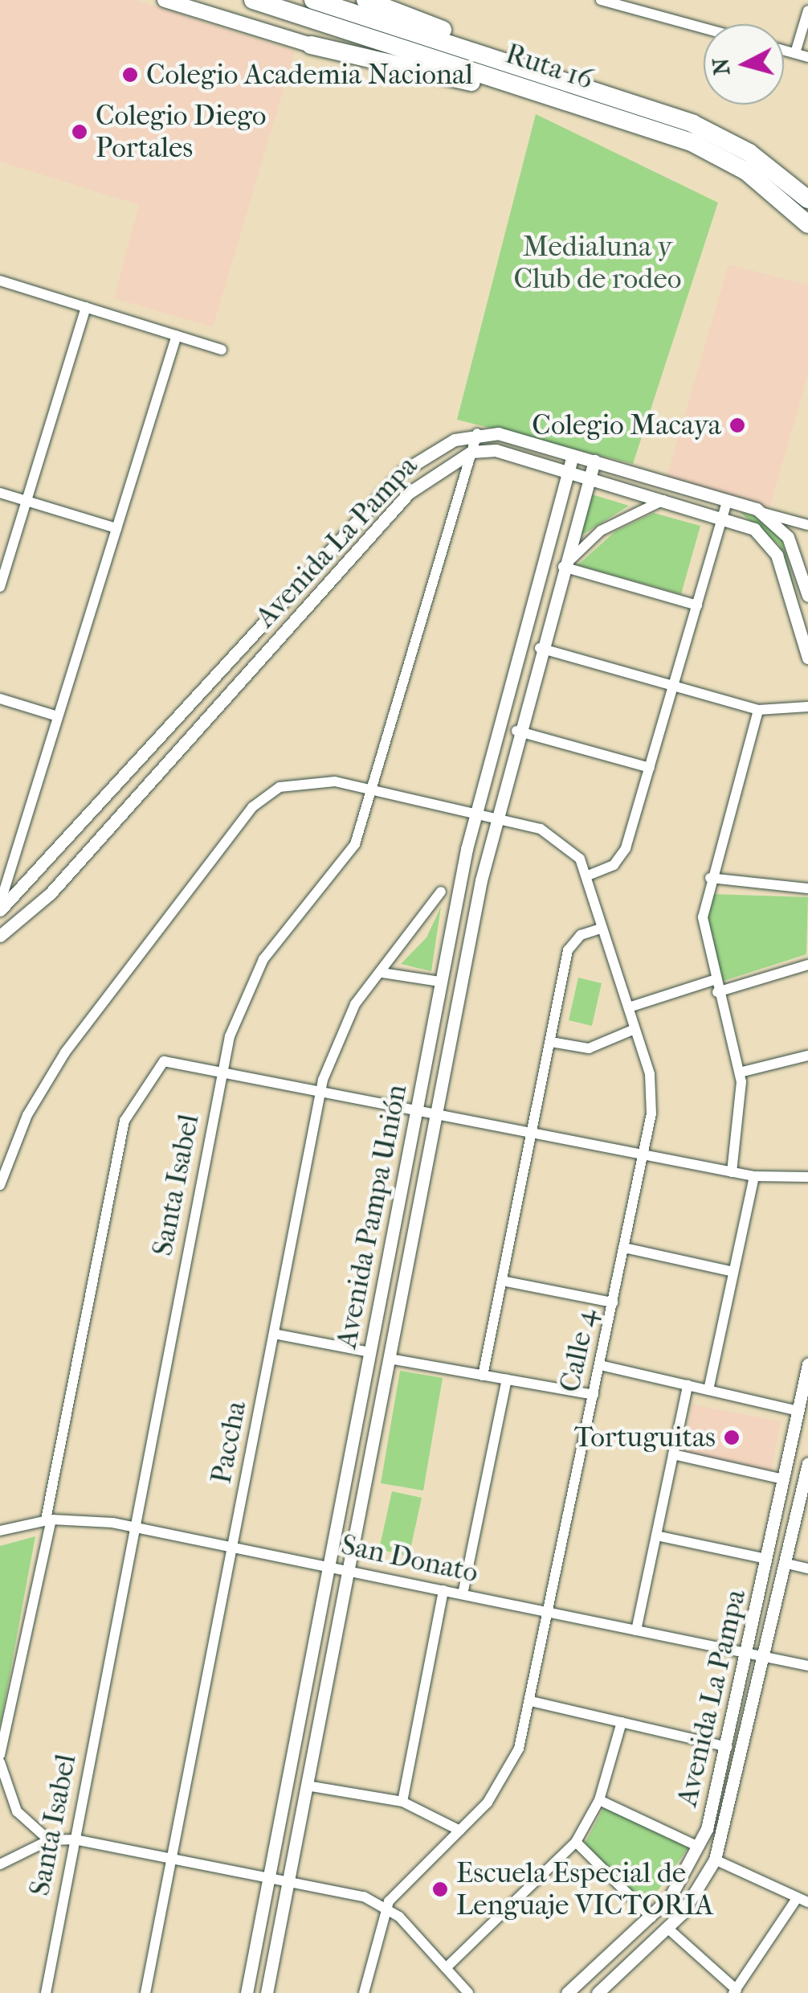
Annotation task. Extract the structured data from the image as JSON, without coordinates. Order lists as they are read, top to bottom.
{
  "streets": {
    "highway": ["Ruta 16"],
    "street": [
      "Avenida La Pampa",
      "Santa Isabel",
      "Avenida Pampa Unión",
      "Calle 4",
      "Paccha",
      "San Donato"
    ]
  },
  "crossings": [
    ["Avenida La Pampa", "Santa Isabel"],
    ["Avenida La Pampa", "San Donato"],
    ["Santa Isabel", "Calle 4"],
    ["Santa Isabel", "San Donato"],
    ["Avenida Pampa Unión", "Calle 4"],
    ["Avenida Pampa Unión", "San Donato"],
    ["Calle 4", "San Donato"],
    ["Paccha", "San Donato"]
  ],
  "parks": ["Medialuna y Club de rodeo"],
  "places": [
    "Colegio Academia Nacional",
    "Colegio Diego Portales",
    "Colegio Macaya",
    "Tortuguitas",
    "Escuela Especial de Lenguaje VICTORIA"
  ],
  "north": "left"
}
